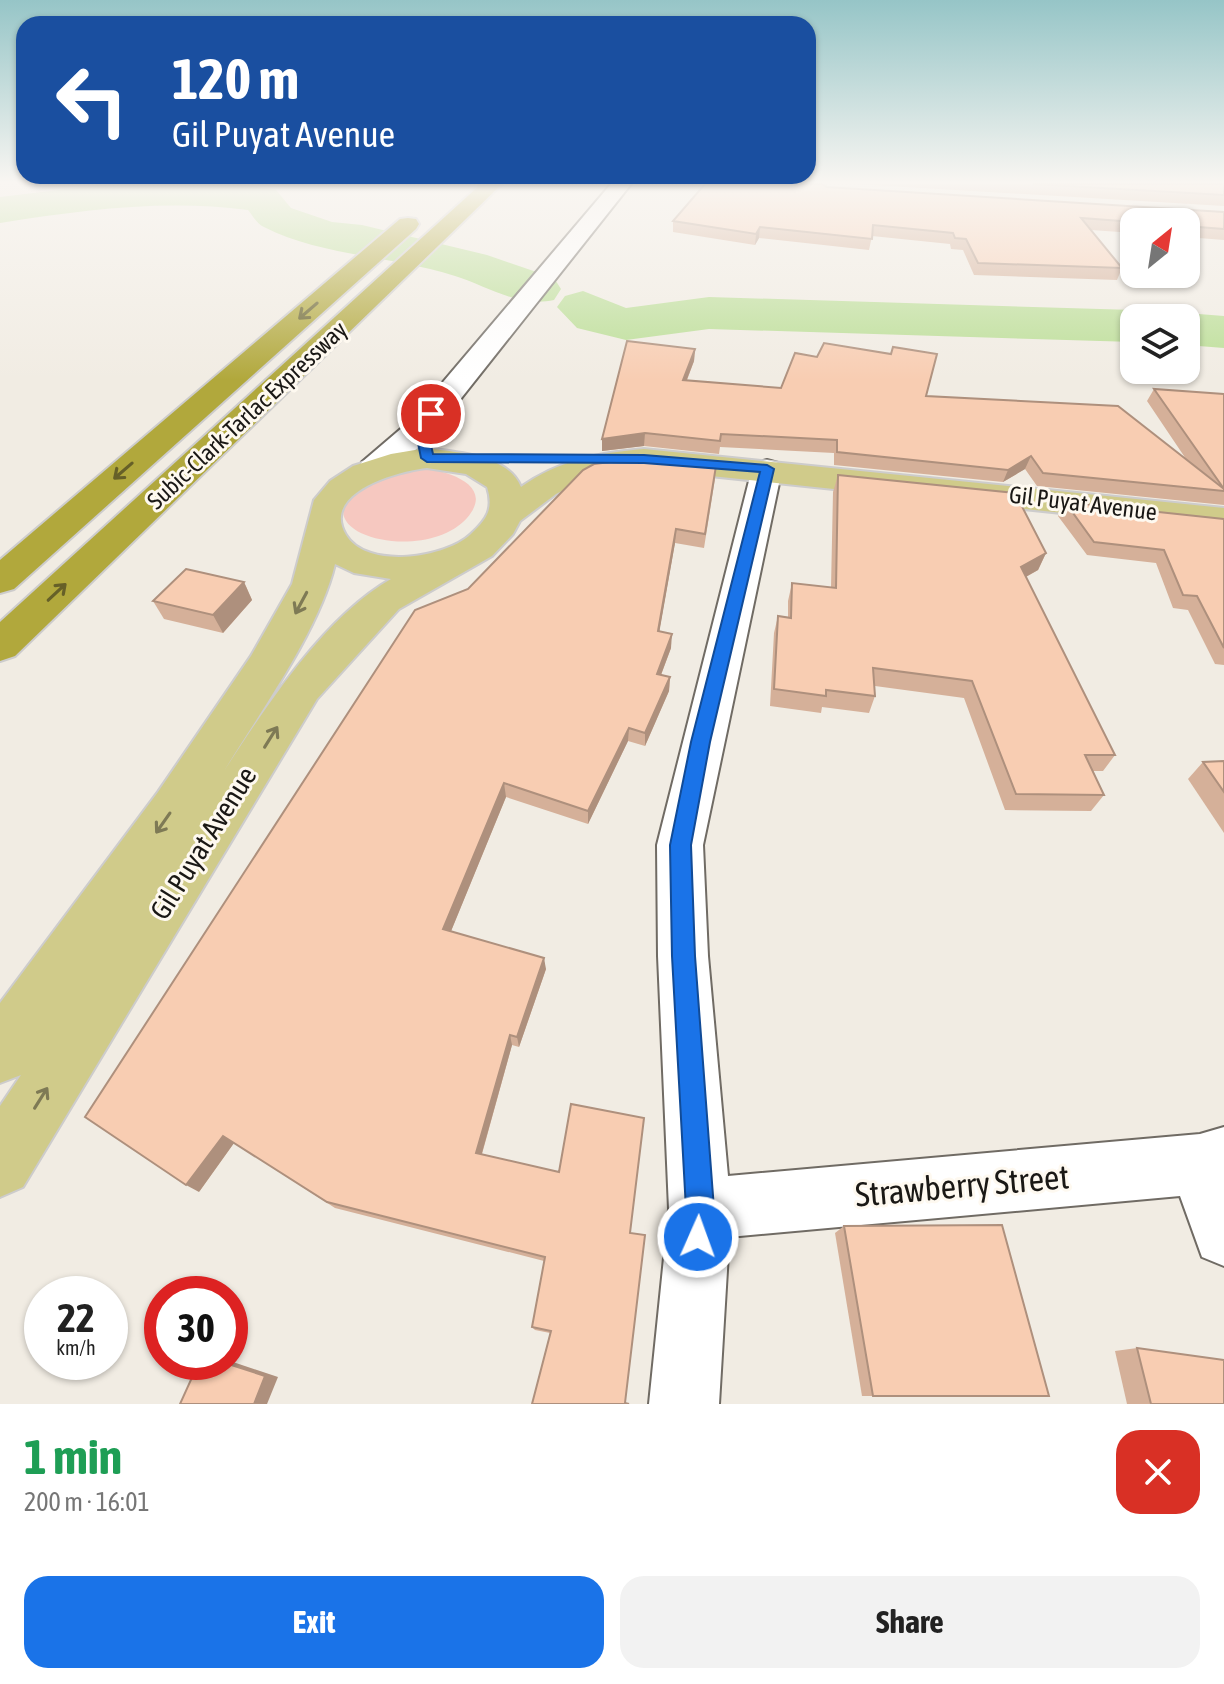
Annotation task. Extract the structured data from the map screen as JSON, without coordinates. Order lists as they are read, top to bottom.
{
  "streets": {
    "highway": ["Subic-Clark-Tarlac Expressway"],
    "main road": ["Gil Puyat Avenue"],
    "street": ["Strawberry Street"]
  },
  "north": "top right",
  "page": {
    "turn": ["120 m", "Gil Puyat Avenue"],
    "speed": "22 km/h",
    "limit": "30",
    "heading": ["1 min", "200 m · 16:01"],
    "buttons": ["Exit", "Share"]
  }
}
